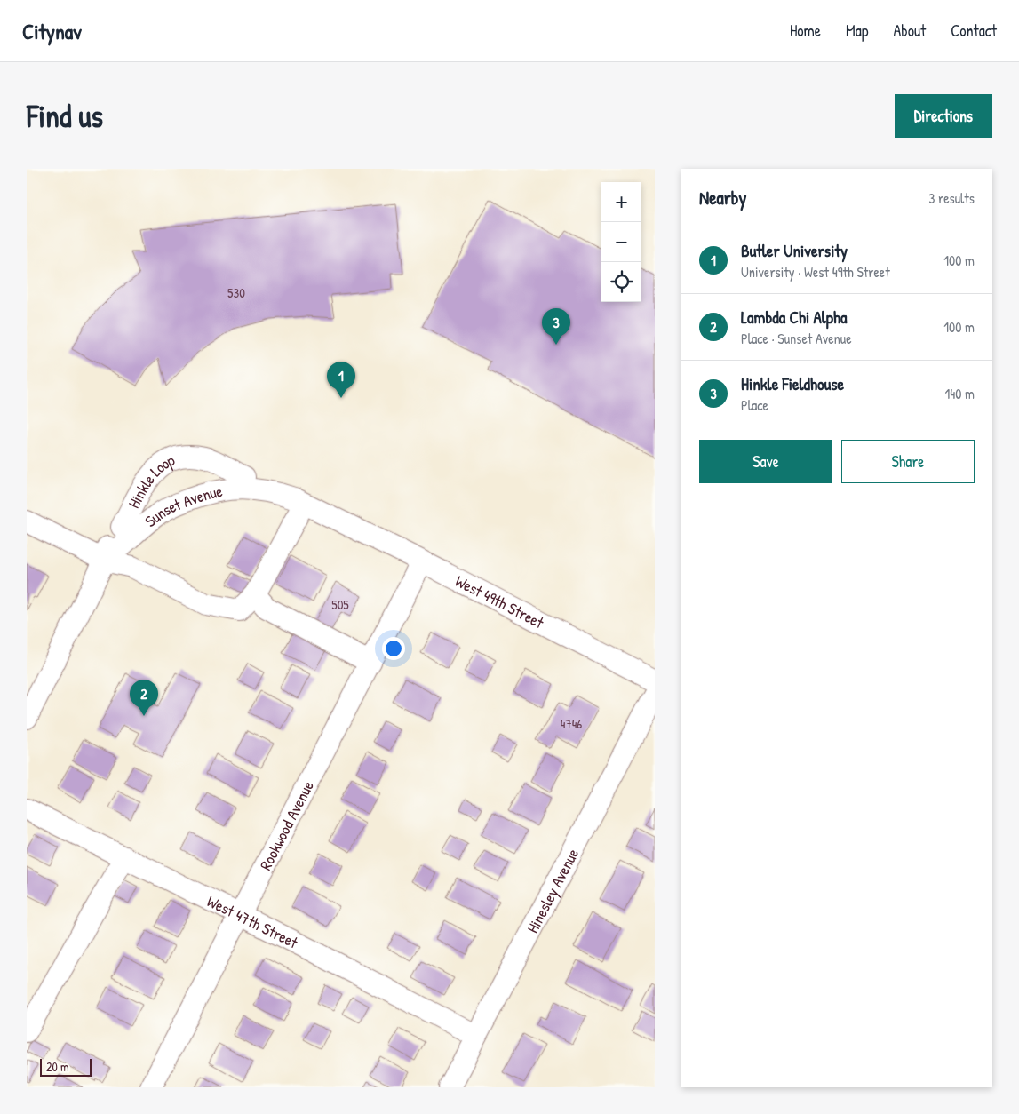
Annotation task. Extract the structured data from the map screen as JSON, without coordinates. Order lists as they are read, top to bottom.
{
  "streets": {
    "street": [
      "Hinkle Loop",
      "Sunset Avenue",
      "West 49th Street",
      "Rookwood Avenue",
      "Hinesley Avenue",
      "West 47th Street"
    ]
  },
  "crossings": [
    ["Hinkle Loop", "Sunset Avenue"],
    ["Sunset Avenue", "West 49th Street"],
    ["West 49th Street", "Rookwood Avenue"],
    ["Rookwood Avenue", "West 47th Street"],
    ["Hinesley Avenue", "West 47th Street"]
  ],
  "house_numbers": ["530", "505", "4746"],
  "scale_bar": "20 m",
  "page": {
    "header": "Citynav",
    "nav": [
      "Home",
      "Map",
      "About",
      "Contact"
    ],
    "buttons": [
      "Directions",
      ["Save", "Share"]
    ],
    "title": "Find us",
    "heading": ["Nearby", "3 results"],
    "map_buttons": ["+", "−"],
    "list": [
      {
        "mark": "1",
        "name": "Butler University",
        "note": "University · West 49th Street",
        "value": "100 m"
      },
      {
        "mark": "2",
        "name": "Lambda Chi Alpha",
        "note": "Place · Sunset Avenue",
        "value": "100 m"
      },
      {
        "mark": "3",
        "name": "Hinkle Fieldhouse",
        "note": "Place",
        "value": "140 m"
      }
    ],
    "pins": ["3", "1", "2"],
    "scale": "20 m"
  }
}
